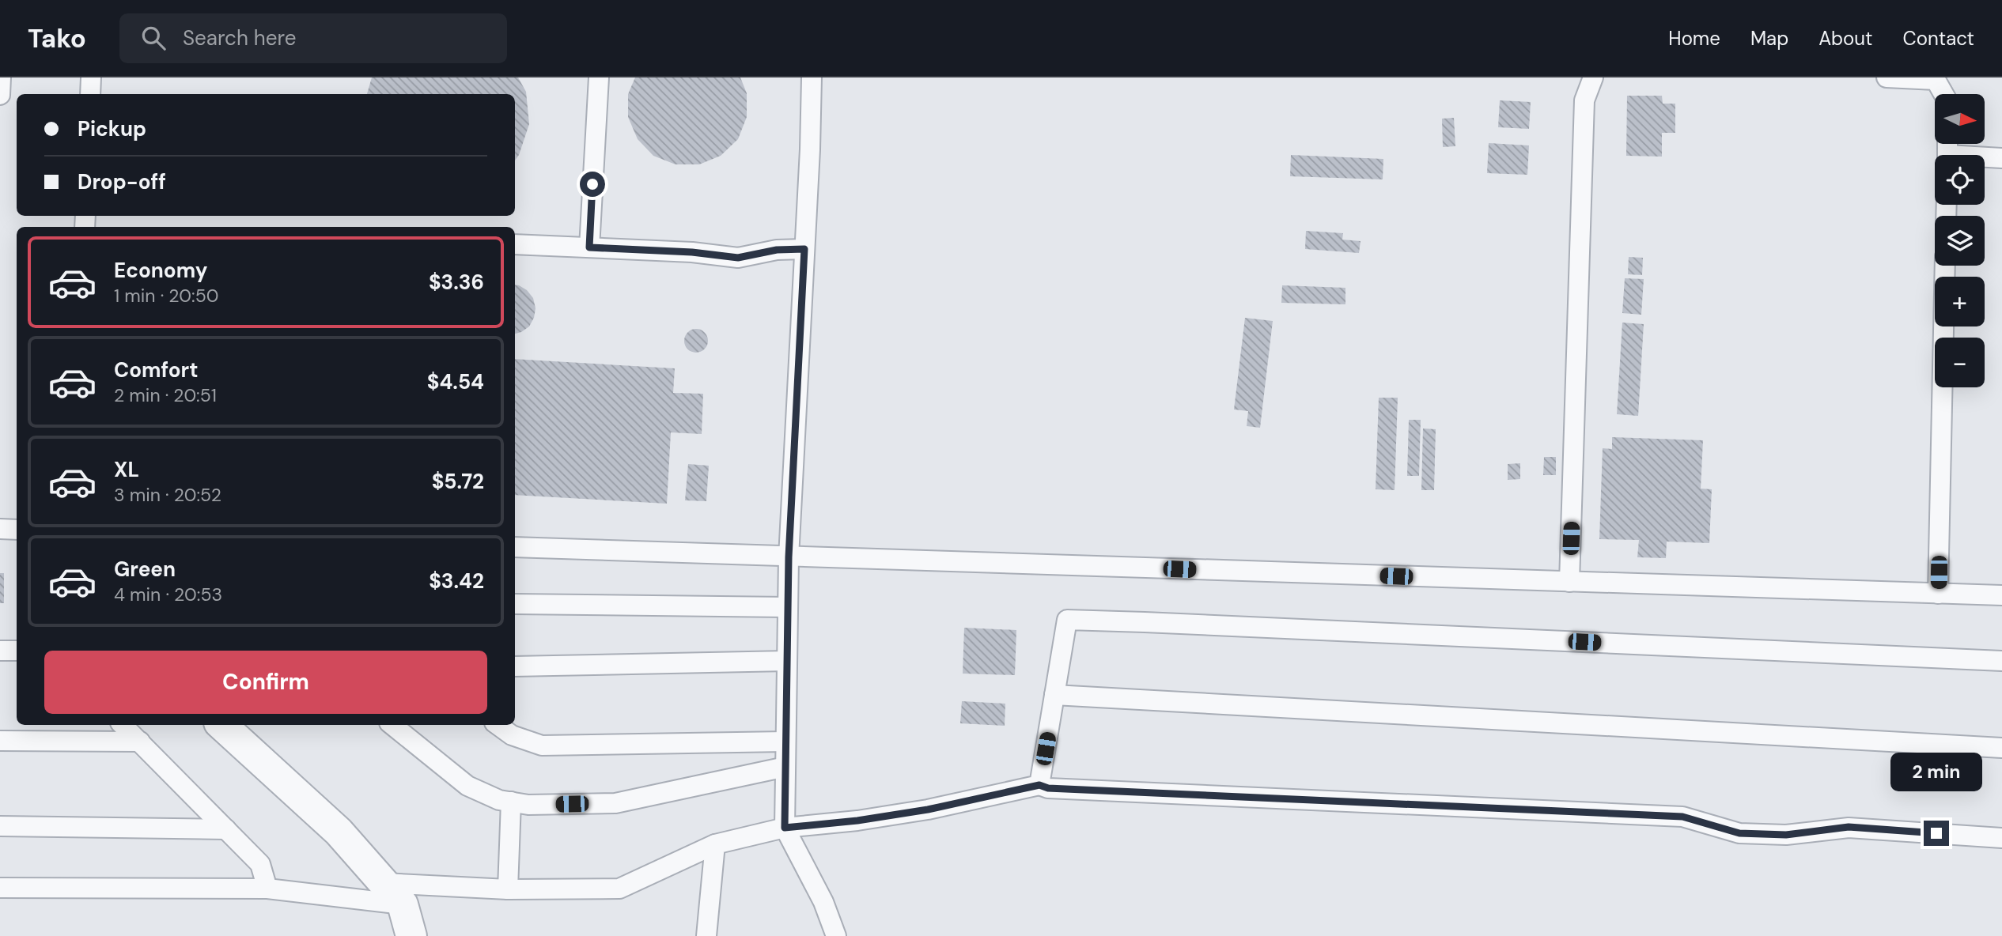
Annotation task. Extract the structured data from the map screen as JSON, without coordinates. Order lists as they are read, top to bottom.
{
  "north": "right",
  "page": {
    "header": "Tako",
    "search": "Search here",
    "nav": [
      "Home",
      "Map",
      "About",
      "Contact"
    ],
    "map_buttons": ["+", "−"],
    "banner": ["Pickup", "Drop-off"],
    "list": [
      {
        "name": "Economy",
        "note": "1 min · 20:50",
        "value": "$3.36"
      },
      {
        "name": "Comfort",
        "note": "2 min · 20:51",
        "value": "$4.54"
      },
      {
        "name": "XL",
        "note": "3 min · 20:52",
        "value": "$5.72"
      },
      {
        "name": "Green",
        "note": "4 min · 20:53",
        "value": "$3.42"
      }
    ],
    "buttons": "Confirm",
    "bubble": "2 min"
  }
}
